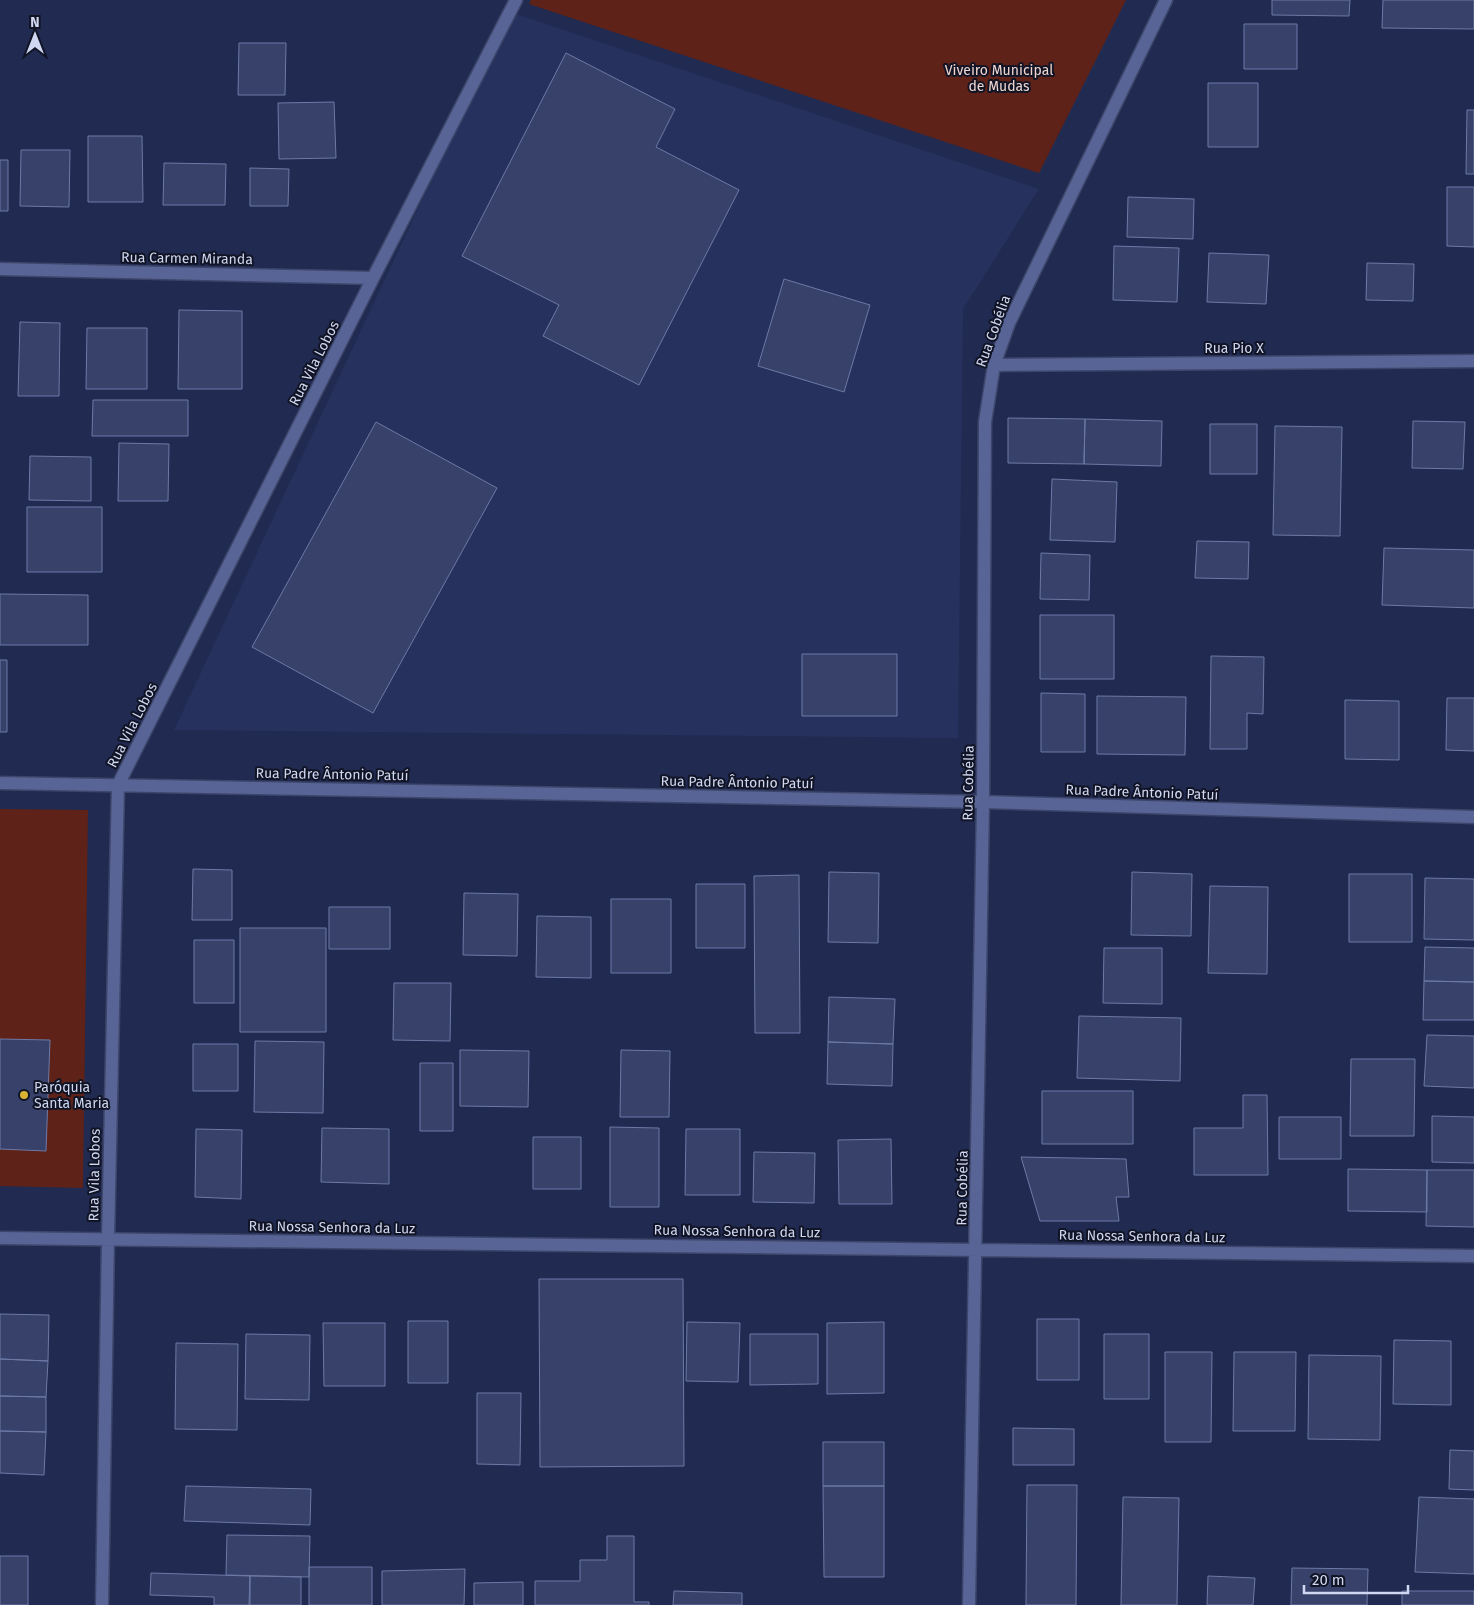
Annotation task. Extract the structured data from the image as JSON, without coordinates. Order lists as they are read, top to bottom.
{
  "streets": {
    "street": [
      "Rua Carmen Miranda",
      "Rua Cobélia",
      "Rua Pio X",
      "Rua Vila Lobos",
      "Rua Padre Ântonio Patuí",
      "Rua Nossa Senhora da Luz"
    ]
  },
  "crossings": [
    ["Rua Carmen Miranda", "Rua Vila Lobos"],
    ["Rua Cobélia", "Rua Pio X"],
    ["Rua Cobélia", "Rua Padre Ântonio Patuí"],
    ["Rua Cobélia", "Rua Nossa Senhora da Luz"],
    ["Rua Vila Lobos", "Rua Padre Ântonio Patuí"],
    ["Rua Vila Lobos", "Rua Nossa Senhora da Luz"]
  ],
  "parks": ["Viveiro Municipal de Mudas"],
  "places": ["Paróquia Santa Maria"],
  "scale_bar": "20 m",
  "north": "top"
}
